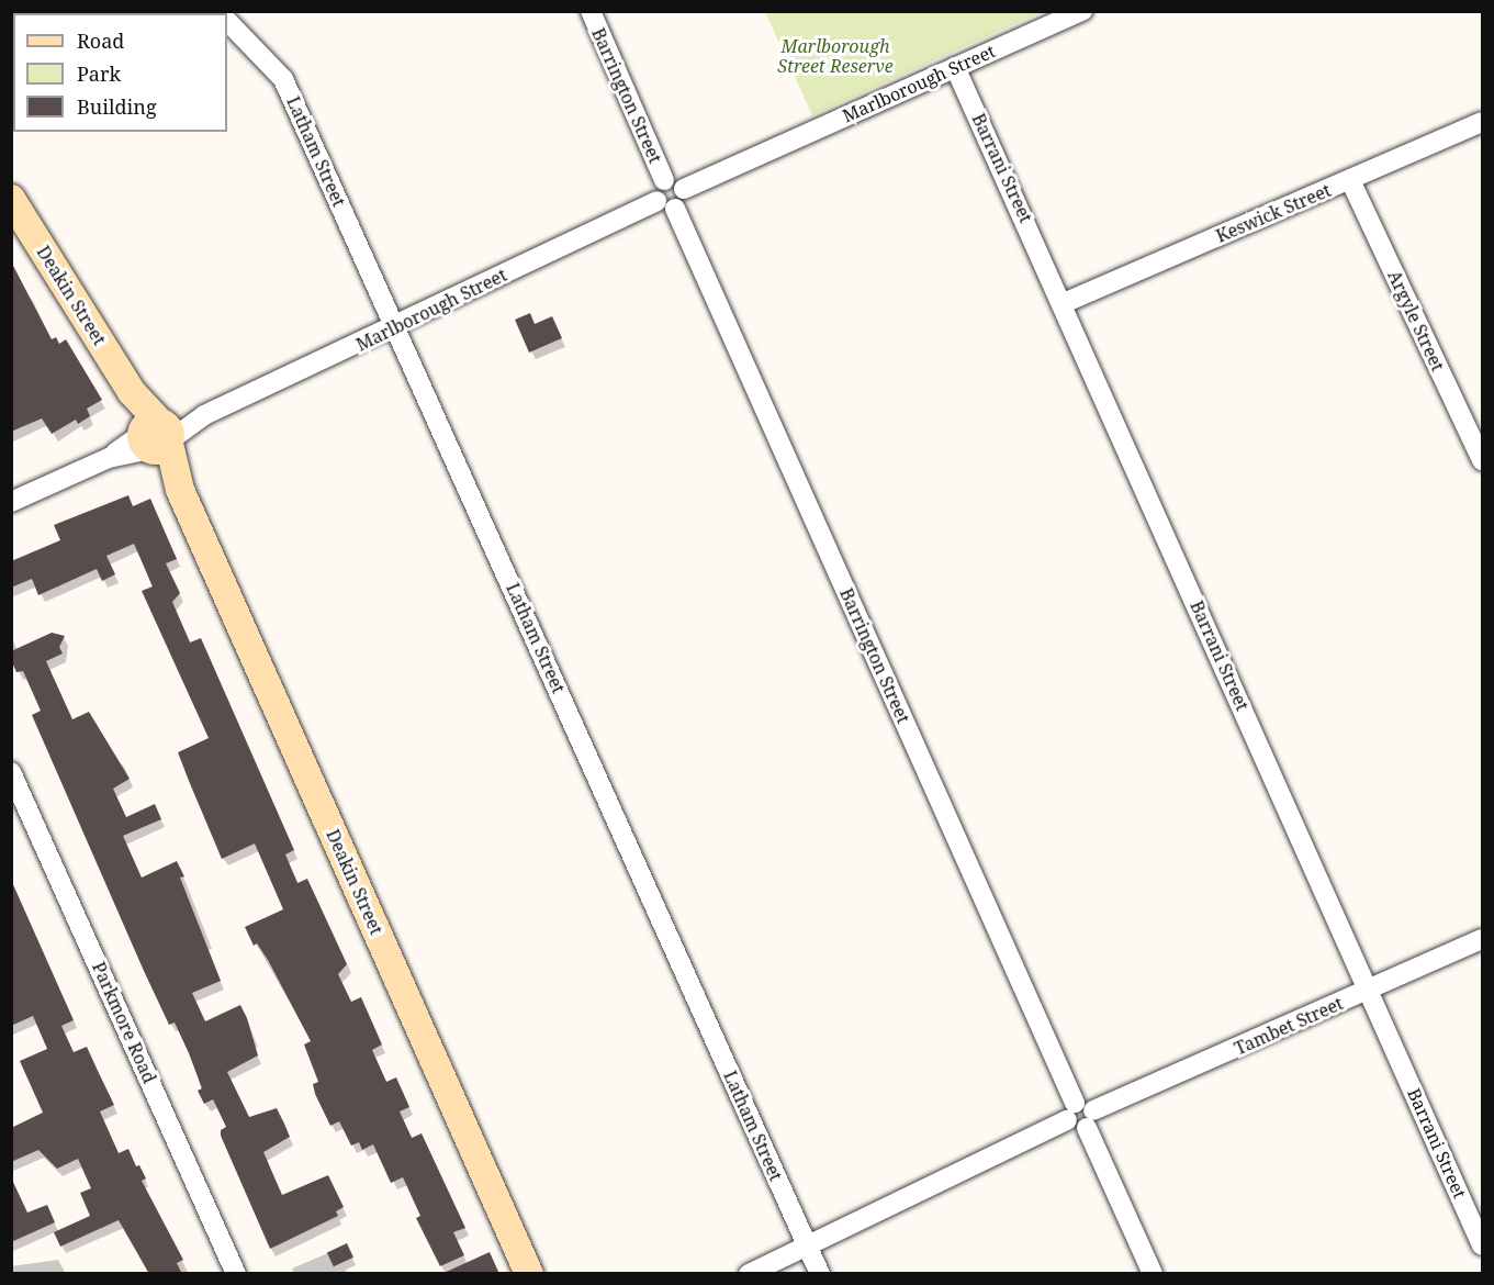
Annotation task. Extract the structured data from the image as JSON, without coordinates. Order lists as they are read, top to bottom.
{
  "streets": {
    "street": [
      "Marlborough Street",
      "Barrington Street",
      "Latham Street",
      "Barrani Street",
      "Keswick Street",
      "Deakin Street",
      "Argyle Street",
      "Parkmore Road",
      "Tambet Street"
    ]
  },
  "crossings": [
    ["Marlborough Street", "Barrington Street"],
    ["Marlborough Street", "Latham Street"],
    ["Marlborough Street", "Barrani Street"],
    ["Marlborough Street", "Deakin Street"],
    ["Barrani Street", "Keswick Street"],
    ["Barrani Street", "Tambet Street"],
    ["Keswick Street", "Argyle Street"]
  ],
  "parks": ["Marlborough Street Reserve"],
  "legend": ["Road", "Park", "Building"]
}
